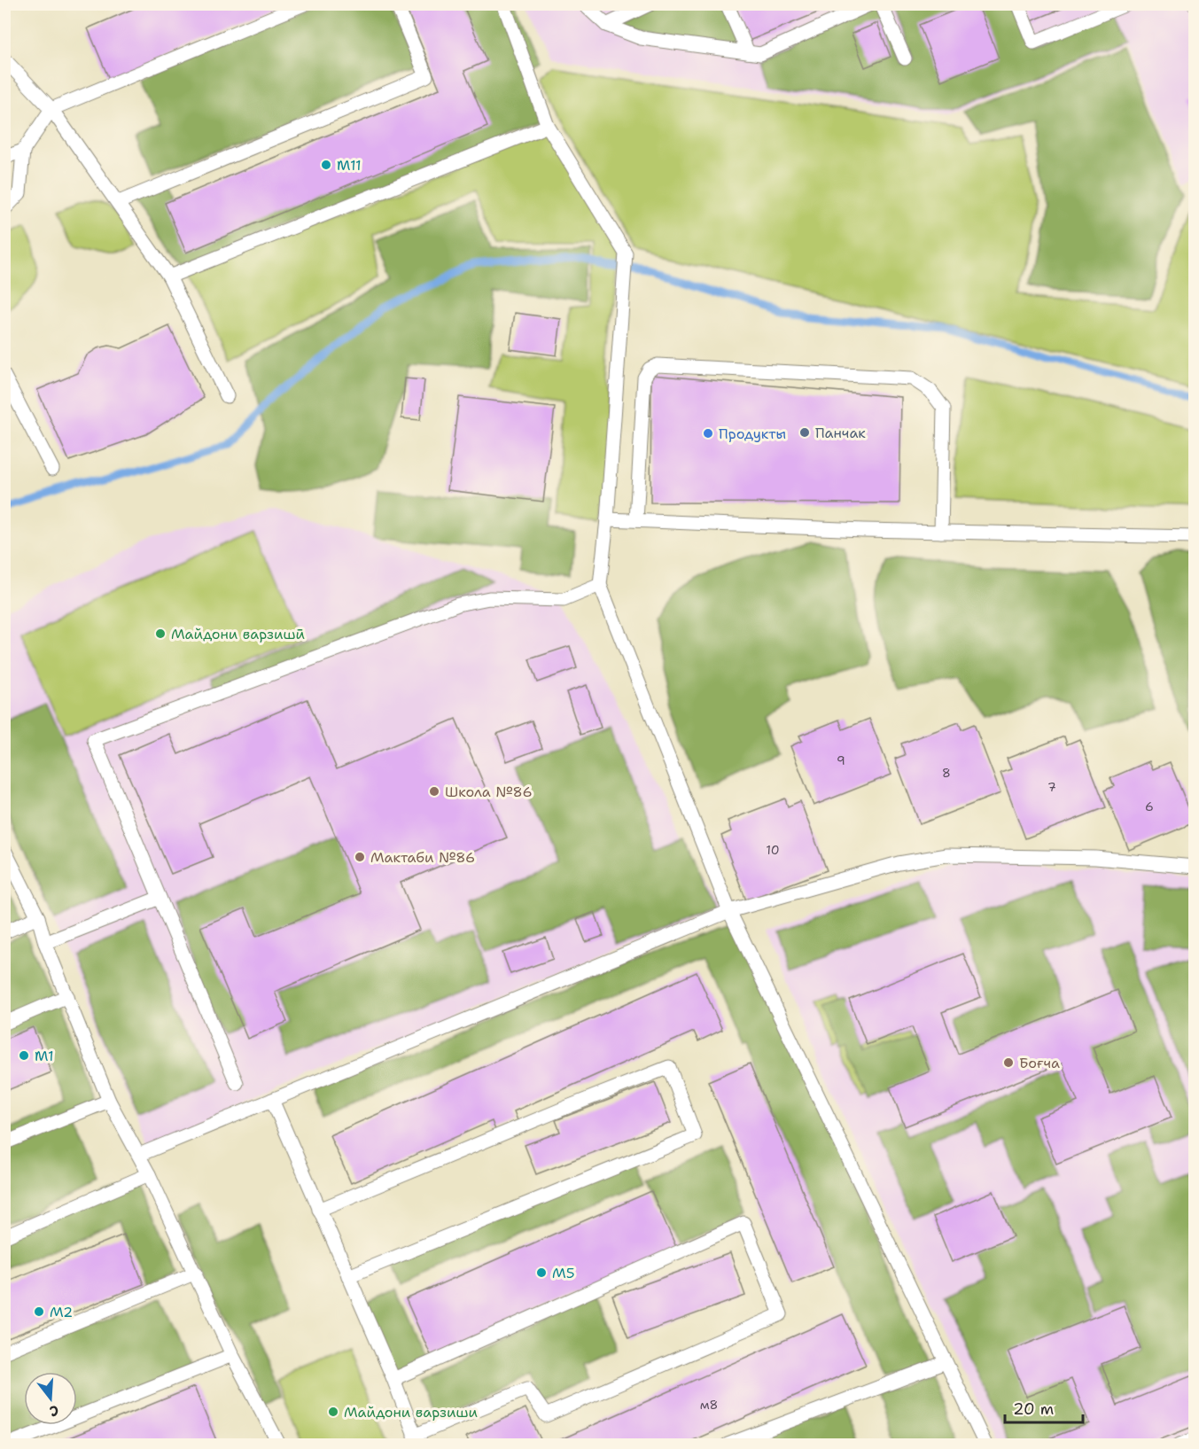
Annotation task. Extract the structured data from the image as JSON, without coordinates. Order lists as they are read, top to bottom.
{
  "places": [
    "M11",
    "Панчак",
    "Продукты",
    "Майдони варзишӣ",
    "Школа №86",
    "Мактаби №86",
    "M1",
    "Боғча",
    "М5",
    "М2",
    "Майдони варзиши"
  ],
  "house_numbers": [
    "9",
    "8",
    "7",
    "6",
    "10",
    "м8"
  ],
  "scale_bar": "20 m",
  "north": "bottom"
}
